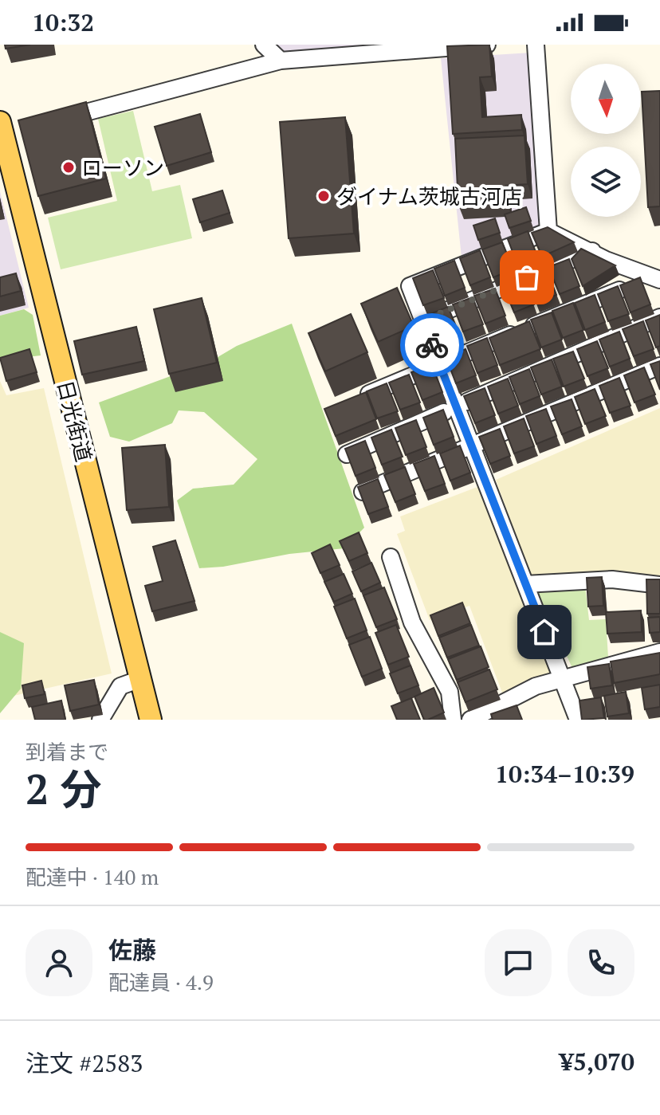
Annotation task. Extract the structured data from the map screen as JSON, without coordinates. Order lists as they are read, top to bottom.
{
  "streets": {
    "main road": ["日光街道"]
  },
  "places": ["ローソン", "ダイナム茨城古河店"],
  "north": "bottom",
  "page": {
    "status": "10:32",
    "heading": ["2 分", "到着まで", "10:34–10:39"],
    "panel": [
      "佐藤",
      "配達員 · 4.9",
      "注文 #2583",
      "¥5,070"
    ],
    "bar": "配達中 · 140 m"
  }
}
